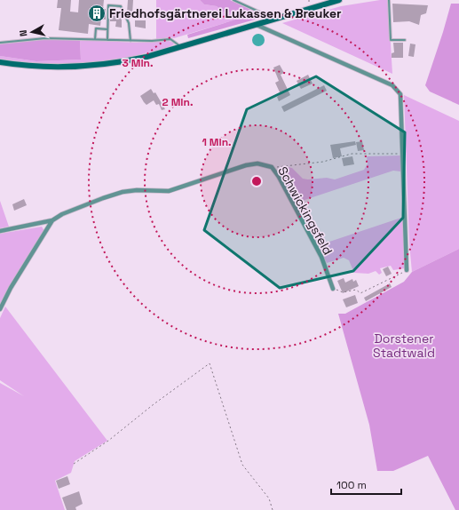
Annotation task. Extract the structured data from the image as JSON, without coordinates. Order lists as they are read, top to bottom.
{
  "streets": {
    "street": ["Schwickingsfeld"]
  },
  "parks": ["Dorstener Stadtwald"],
  "places": {
    "building": ["Friedhofsgärtnerei Lukassen & Breuker"]
  },
  "scale_bar": "100 m",
  "north": "left",
  "rings": ["3 Min.", "2 Min.", "1 Min."]
}
